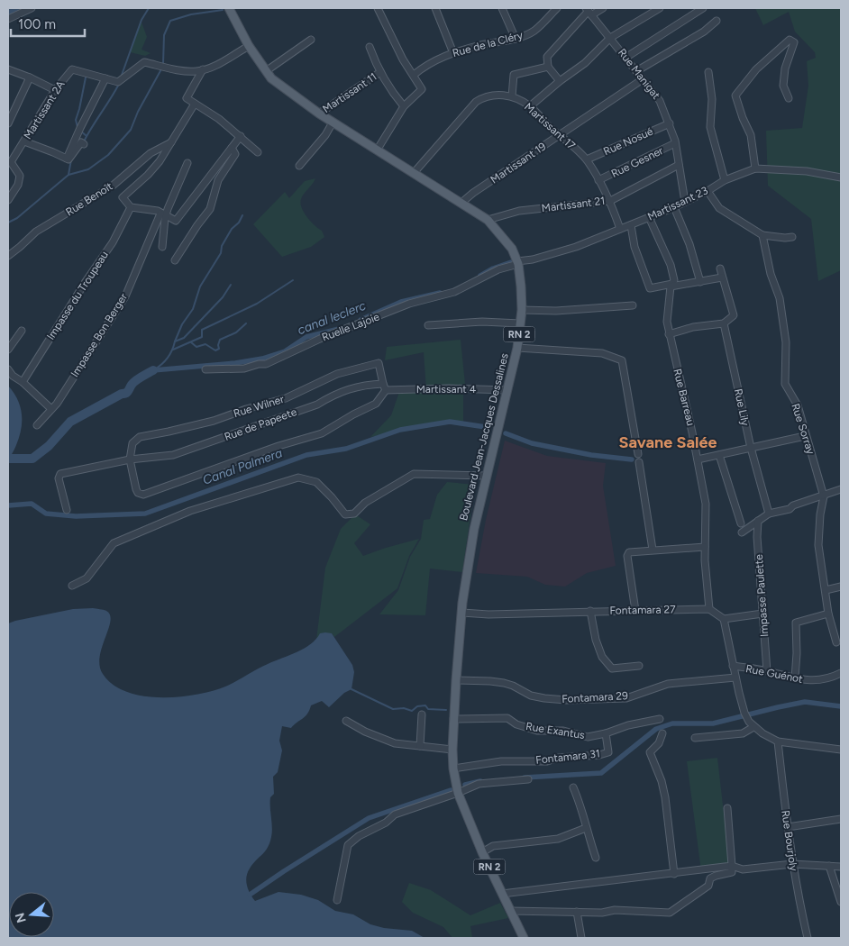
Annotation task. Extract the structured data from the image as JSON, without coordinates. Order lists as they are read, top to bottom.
{
  "streets": {
    "main road": ["RN 2", "Boulevard Jean-Jacques Dessalines"],
    "street": [
      "Rue de la Cléry",
      "Rue Manigat",
      "Martissant 11",
      "Martissant 2A",
      "Martissant 17",
      "Rue Nosué",
      "Rue Gesner",
      "Martissant 19",
      "Rue Benoît",
      "Martissant 23",
      "Martissant 21",
      "Impasse du Troupeau",
      "Ruelle Lajoie",
      "Impasse Bon Berger",
      "Martissant 4",
      "Rue Barreau",
      "Rue Wilner",
      "Rue Lily",
      "Rue de Papeete",
      "Rue Sorray",
      "Impasse Paulette",
      "Fontamara 27",
      "Rue Guénot",
      "Fontamara 29",
      "Rue Exantus",
      "Fontamara 31",
      "Rue Bourjoly"
    ]
  },
  "crossings": [
    ["Rue Manigat", "Rue Nosué"],
    ["Rue Manigat", "Rue Gesner"],
    ["Rue Manigat", "Martissant 19"],
    ["Rue Manigat", "Martissant 23"],
    ["Rue Manigat", "Martissant 21"],
    ["Martissant 11", "Boulevard Jean-Jacques Dessalines"],
    ["Martissant 2A", "Boulevard Jean-Jacques Dessalines"],
    ["Martissant 17", "Rue Nosué"],
    ["Martissant 17", "Rue Gesner"],
    ["Martissant 17", "Martissant 19"],
    ["Martissant 17", "Martissant 23"],
    ["Martissant 17", "Martissant 21"],
    ["Martissant 17", "Boulevard Jean-Jacques Dessalines"],
    ["Martissant 19", "Boulevard Jean-Jacques Dessalines"],
    ["Martissant 23", "Ruelle Lajoie"],
    ["Martissant 23", "Rue Barreau"],
    ["Martissant 23", "Boulevard Jean-Jacques Dessalines"],
    ["Martissant 21", "Boulevard Jean-Jacques Dessalines"],
    ["Ruelle Lajoie", "Boulevard Jean-Jacques Dessalines"],
    ["RN 2", "Boulevard Jean-Jacques Dessalines"],
    ["Martissant 4", "Rue Wilner"],
    ["Martissant 4", "Rue de Papeete"],
    ["Martissant 4", "Boulevard Jean-Jacques Dessalines"],
    ["Rue Barreau", "Fontamara 27"],
    ["Rue Wilner", "Rue de Papeete"],
    ["Boulevard Jean-Jacques Dessalines", "Fontamara 27"],
    ["Boulevard Jean-Jacques Dessalines", "Fontamara 29"],
    ["Boulevard Jean-Jacques Dessalines", "Rue Exantus"],
    ["Boulevard Jean-Jacques Dessalines", "Fontamara 31"],
    ["Impasse Paulette", "Rue Guénot"],
    ["Rue Exantus", "Fontamara 31"]
  ],
  "districts": ["Savane Salée"],
  "water": ["canal leclerc", "Canal Palmera"],
  "scale_bar": "100 m",
  "north": "left"
}
